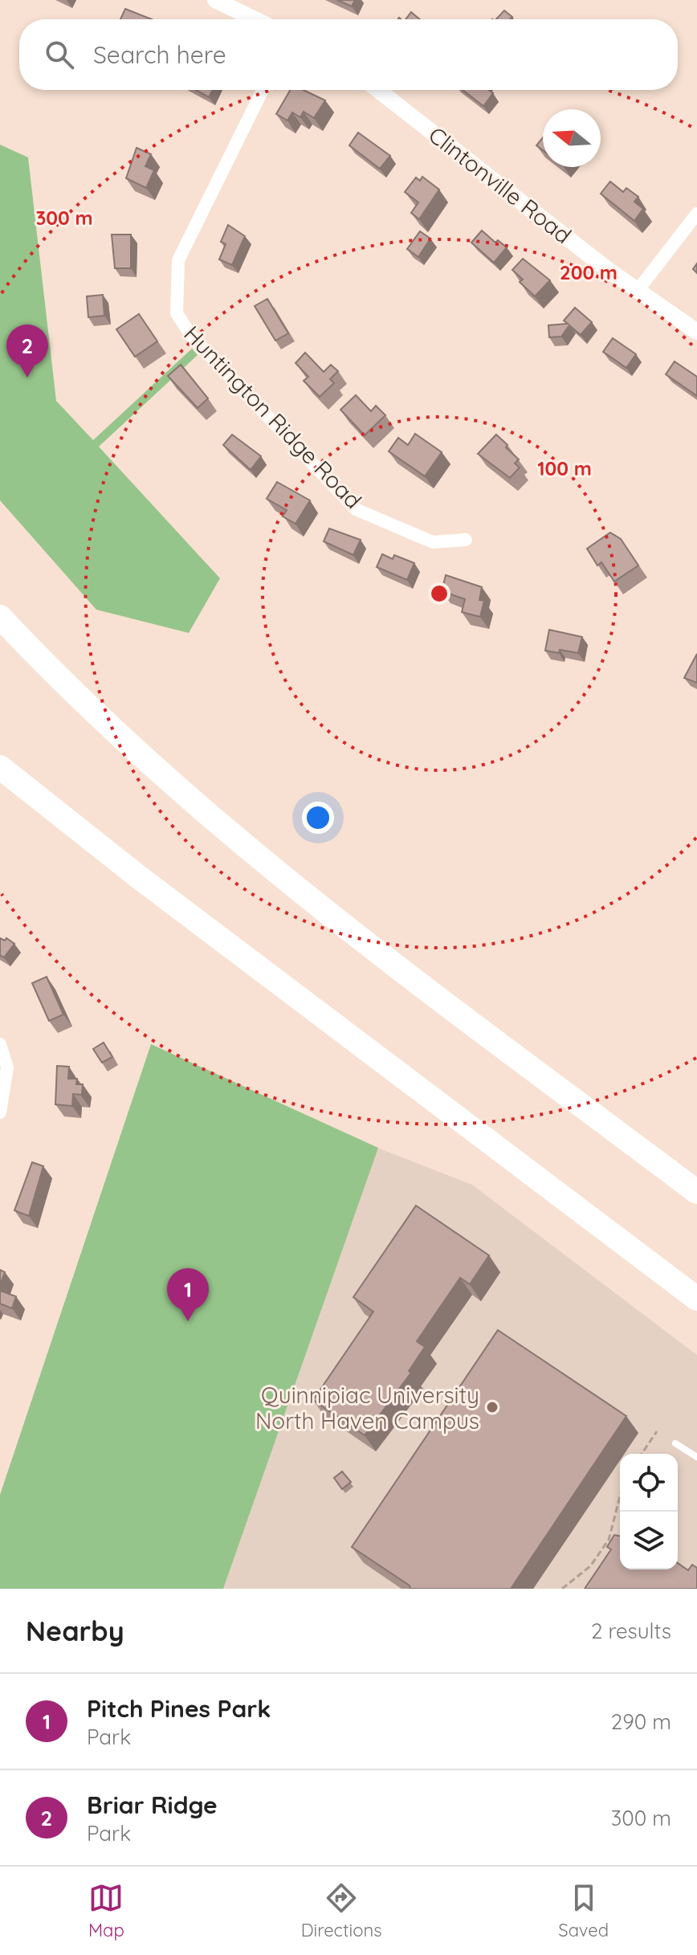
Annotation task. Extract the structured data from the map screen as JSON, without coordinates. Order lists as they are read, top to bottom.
{
  "streets": {
    "street": ["Clintonville Road", "Huntington Ridge Road"]
  },
  "places": ["Quinnipiac University North Haven Campus"],
  "north": "left",
  "page": {
    "search": "Search here",
    "pins": ["2", "1"],
    "heading": ["Nearby", "2 results"],
    "list": [
      {
        "mark": "1",
        "name": "Pitch Pines Park",
        "note": "Park",
        "value": "290 m"
      },
      {
        "mark": "2",
        "name": "Briar Ridge",
        "note": "Park",
        "value": "300 m"
      }
    ],
    "nav": ["Map", "Directions", "Saved"]
  },
  "rings": ["300 m", "200 m", "100 m"]
}
